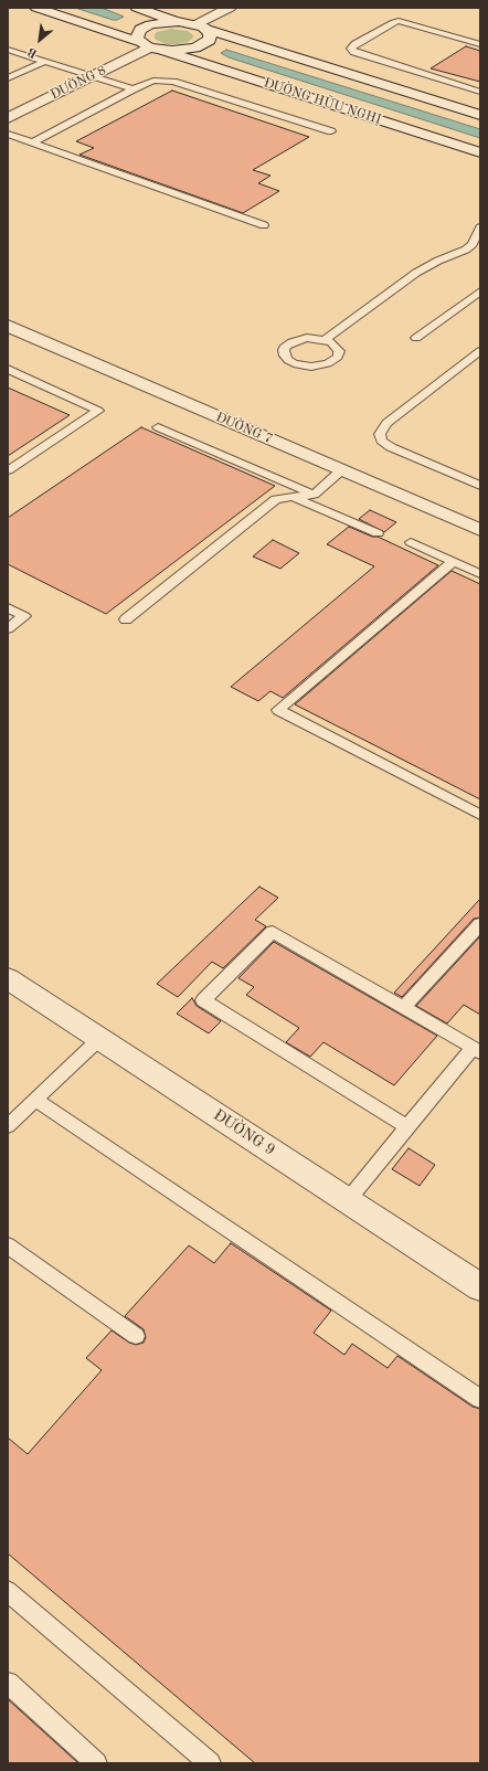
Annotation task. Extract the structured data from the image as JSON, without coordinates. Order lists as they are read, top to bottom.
{
  "streets": {
    "main road": [
      "ĐƯỜNG 8",
      "ĐƯỜNG HỮU NGHỊ",
      "ĐƯỜNG 7",
      "ĐƯỜNG 9"
    ]
  },
  "north": "bottom left"
}
